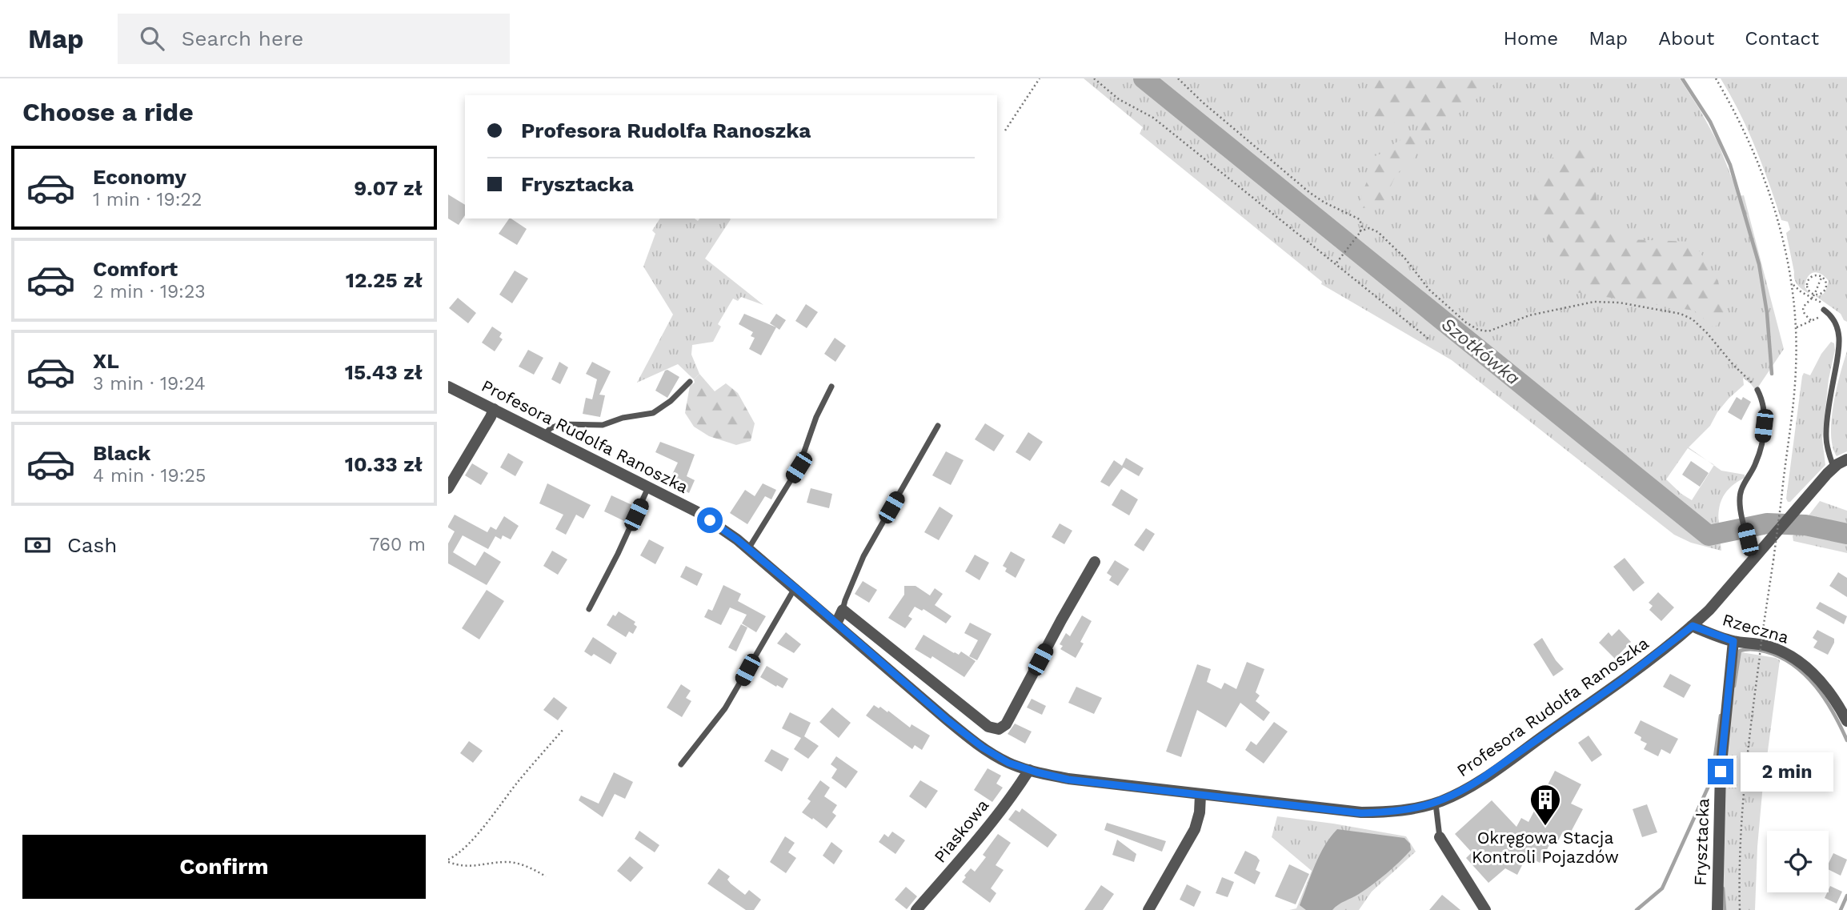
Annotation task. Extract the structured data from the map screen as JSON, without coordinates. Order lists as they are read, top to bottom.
{
  "streets": {
    "street": [
      "Profesora Rudolfa Ranoszka",
      "Rzeczna",
      "Piaskowa",
      "Frysztacka"
    ]
  },
  "crossings": [
    ["Profesora Rudolfa Ranoszka", "Rzeczna"],
    ["Profesora Rudolfa Ranoszka", "Piaskowa"],
    ["Rzeczna", "Frysztacka"]
  ],
  "water": ["Szotkówka"],
  "places": {
    "building": ["Okręgowa Stacja Kontroli Pojazdów"]
  },
  "page": {
    "header": "Map",
    "search": "Search here",
    "nav": [
      "Home",
      "Map",
      "About",
      "Contact"
    ],
    "heading": "Choose a ride",
    "banner": ["Profesora Rudolfa Ranoszka", "Frysztacka"],
    "list": [
      {
        "name": "Economy",
        "note": "1 min · 19:22",
        "value": "9.07 zł"
      },
      {
        "name": "Comfort",
        "note": "2 min · 19:23",
        "value": "12.25 zł"
      },
      {
        "name": "XL",
        "note": "3 min · 19:24",
        "value": "15.43 zł"
      },
      {
        "name": "Black",
        "note": "4 min · 19:25",
        "value": "10.33 zł"
      }
    ],
    "pay": ["Cash", "760 m"],
    "bubble": "2 min",
    "buttons": "Confirm"
  }
}
